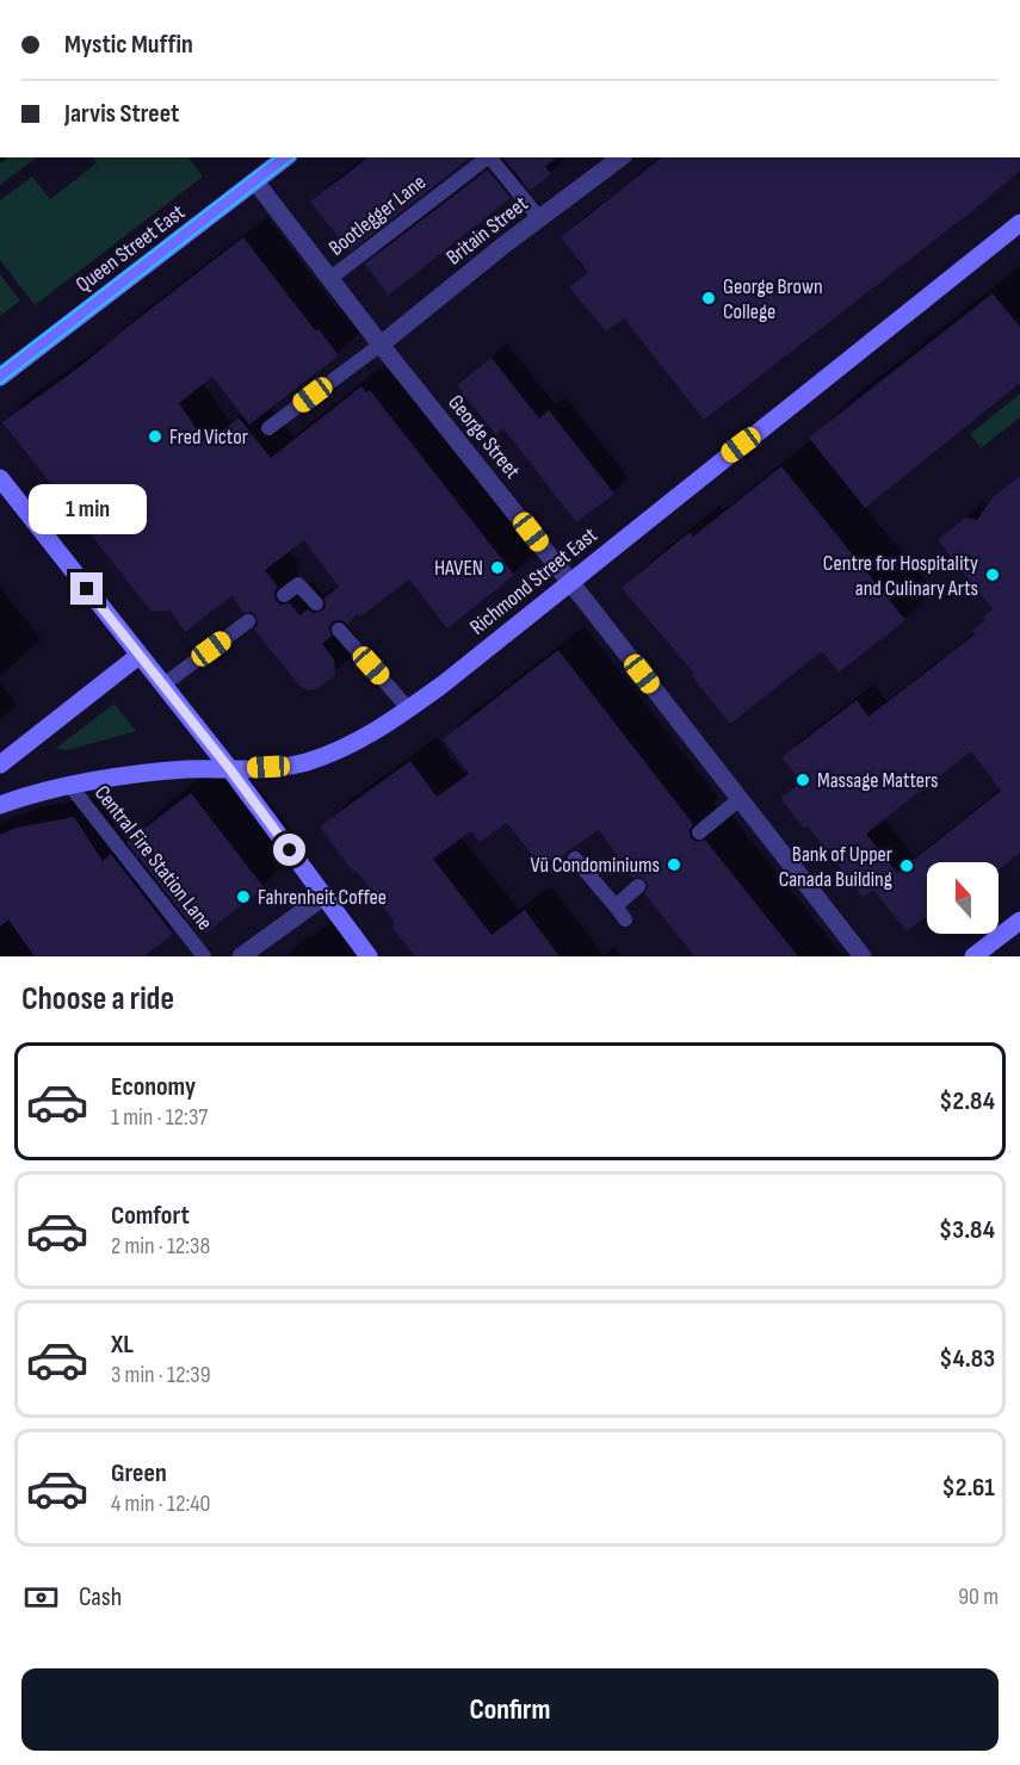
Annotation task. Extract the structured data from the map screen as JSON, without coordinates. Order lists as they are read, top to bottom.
{
  "streets": {
    "main road": ["Queen Street East", "Richmond Street East"],
    "street": ["Britain Street", "George Street"],
    "lane": ["Bootlegger Lane", "Central Fire Station Lane"]
  },
  "crossings": [
    ["Bootlegger Lane", "Britain Street"],
    ["Bootlegger Lane", "George Street"],
    ["Britain Street", "George Street"],
    ["Queen Street East", "George Street"],
    ["George Street", "Richmond Street East"],
    ["Richmond Street East", "Central Fire Station Lane"]
  ],
  "places": [
    "George Brown College",
    "Fred Victor",
    "HAVEN",
    "Centre for Hospitality and Culinary Arts",
    "Massage Matters",
    "Vü Condominiums",
    "Bank of Upper Canada Building",
    "Fahrenheit Coffee"
  ],
  "north": "top",
  "page": {
    "banner": ["Mystic Muffin", "Jarvis Street"],
    "bubble": "1 min",
    "heading": "Choose a ride",
    "list": [
      {
        "name": "Economy",
        "note": "1 min · 12:37",
        "value": "$2.84"
      },
      {
        "name": "Comfort",
        "note": "2 min · 12:38",
        "value": "$3.84"
      },
      {
        "name": "XL",
        "note": "3 min · 12:39",
        "value": "$4.83"
      },
      {
        "name": "Green",
        "note": "4 min · 12:40",
        "value": "$2.61"
      }
    ],
    "pay": ["Cash", "90 m"],
    "buttons": "Confirm"
  }
}
